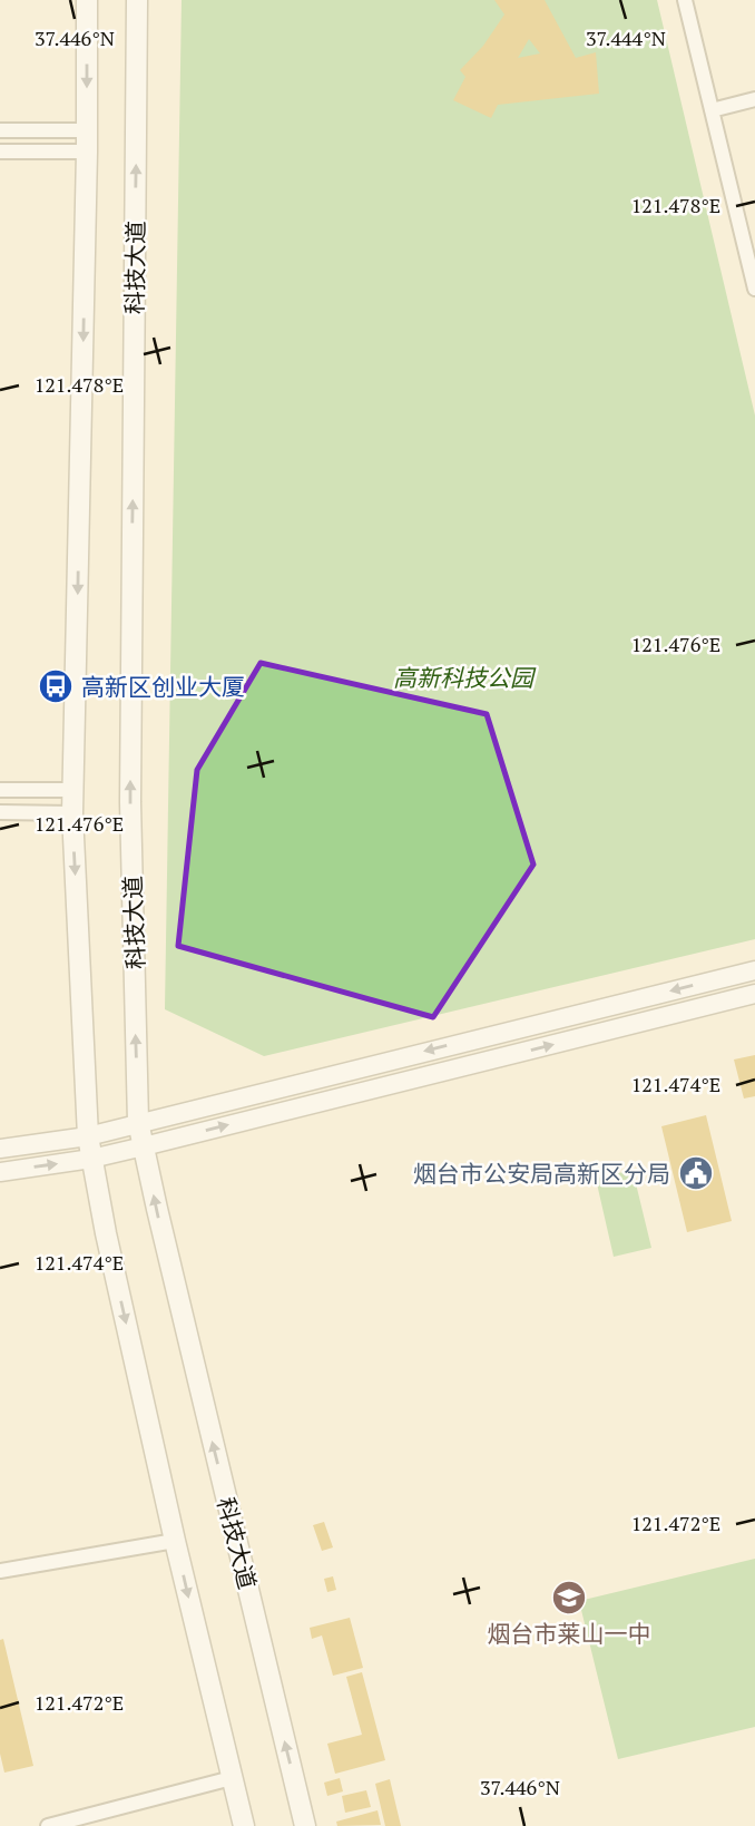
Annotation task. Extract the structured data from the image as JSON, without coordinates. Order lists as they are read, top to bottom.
{
  "streets": {
    "main road": ["科技大道"]
  },
  "parks": ["高新科技公园"],
  "places": {
    "bus stop": ["高新区创业大厦"],
    "public building": ["烟台市公安局高新区分局"],
    "school or university": ["烟台市莱山一中"]
  },
  "coordinates": [
    "37.446°N",
    "37.444°N",
    "121.478°E",
    "121.476°E",
    "121.474°E",
    "121.472°E"
  ]
}
